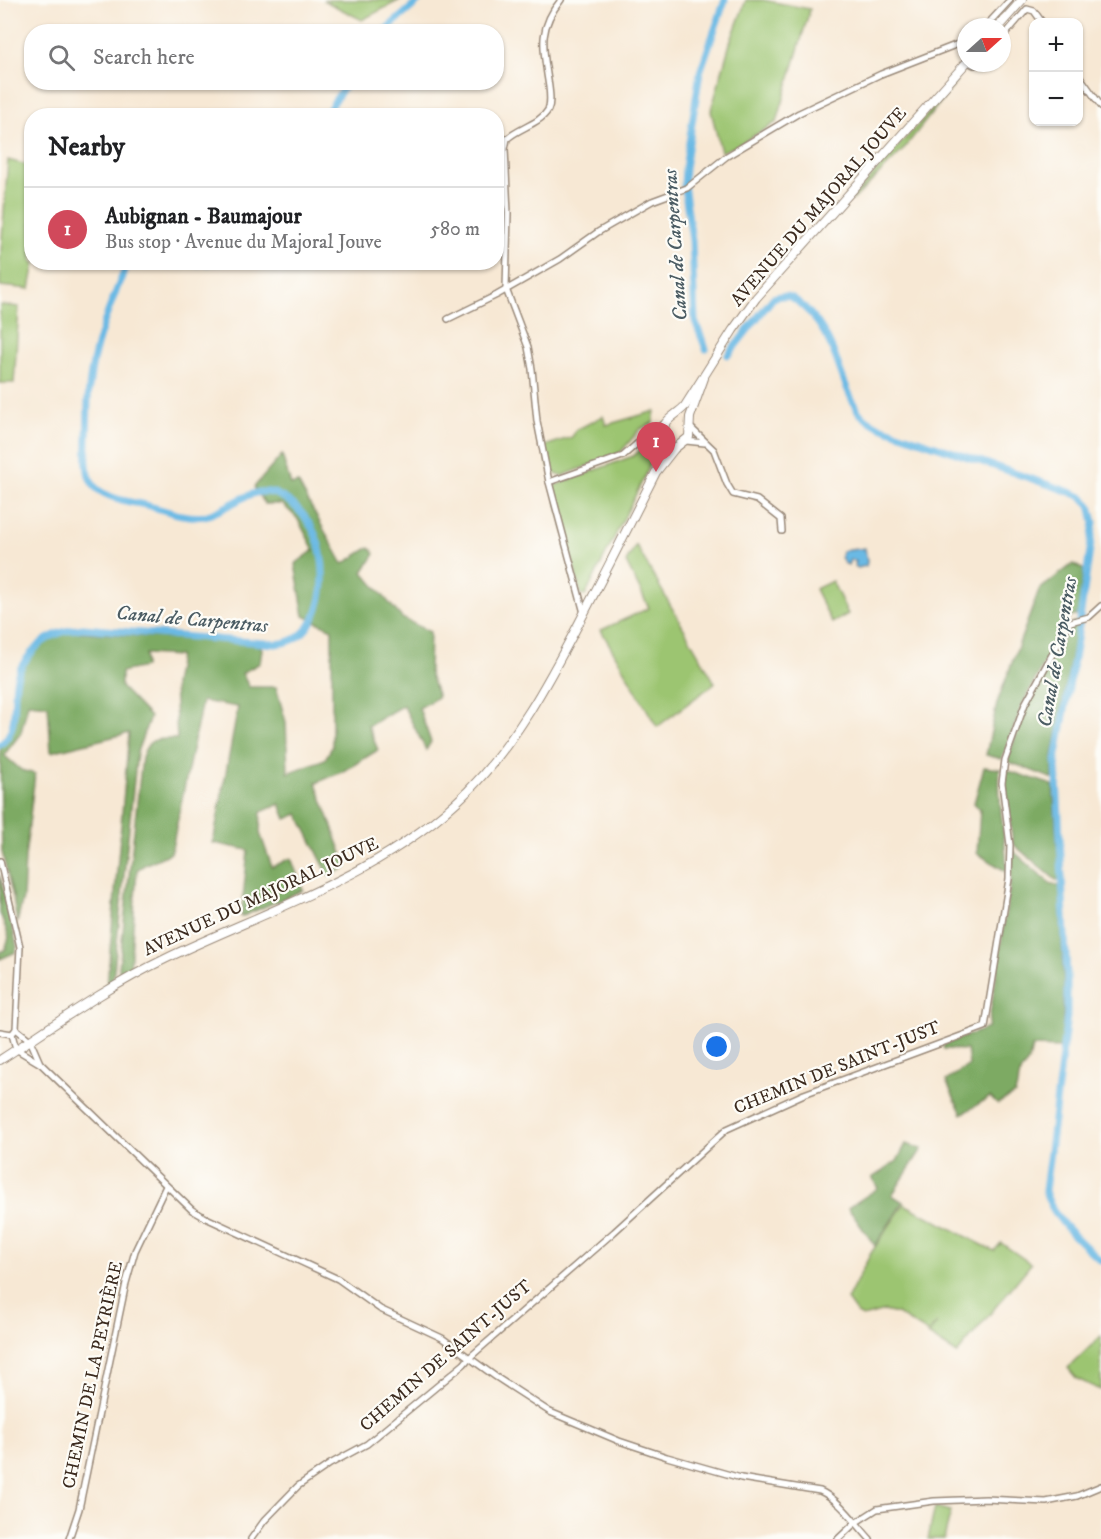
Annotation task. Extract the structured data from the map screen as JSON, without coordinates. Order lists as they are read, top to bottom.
{
  "streets": {
    "main road": ["AVENUE DU MAJORAL JOUVE"],
    "street": ["CHEMIN DE SAINT-JUST", "CHEMIN DE LA PEYRIÈRE"]
  },
  "water": ["Canal de Carpentras"],
  "north": "right",
  "page": {
    "map_buttons": ["+", "−"],
    "search": "Search here",
    "heading": "Nearby",
    "list": [
      {
        "mark": "1",
        "name": "Aubignan - Baumajour",
        "note": "Bus stop · Avenue du Majoral Jouve",
        "value": "580 m"
      }
    ],
    "pins": "1"
  }
}
